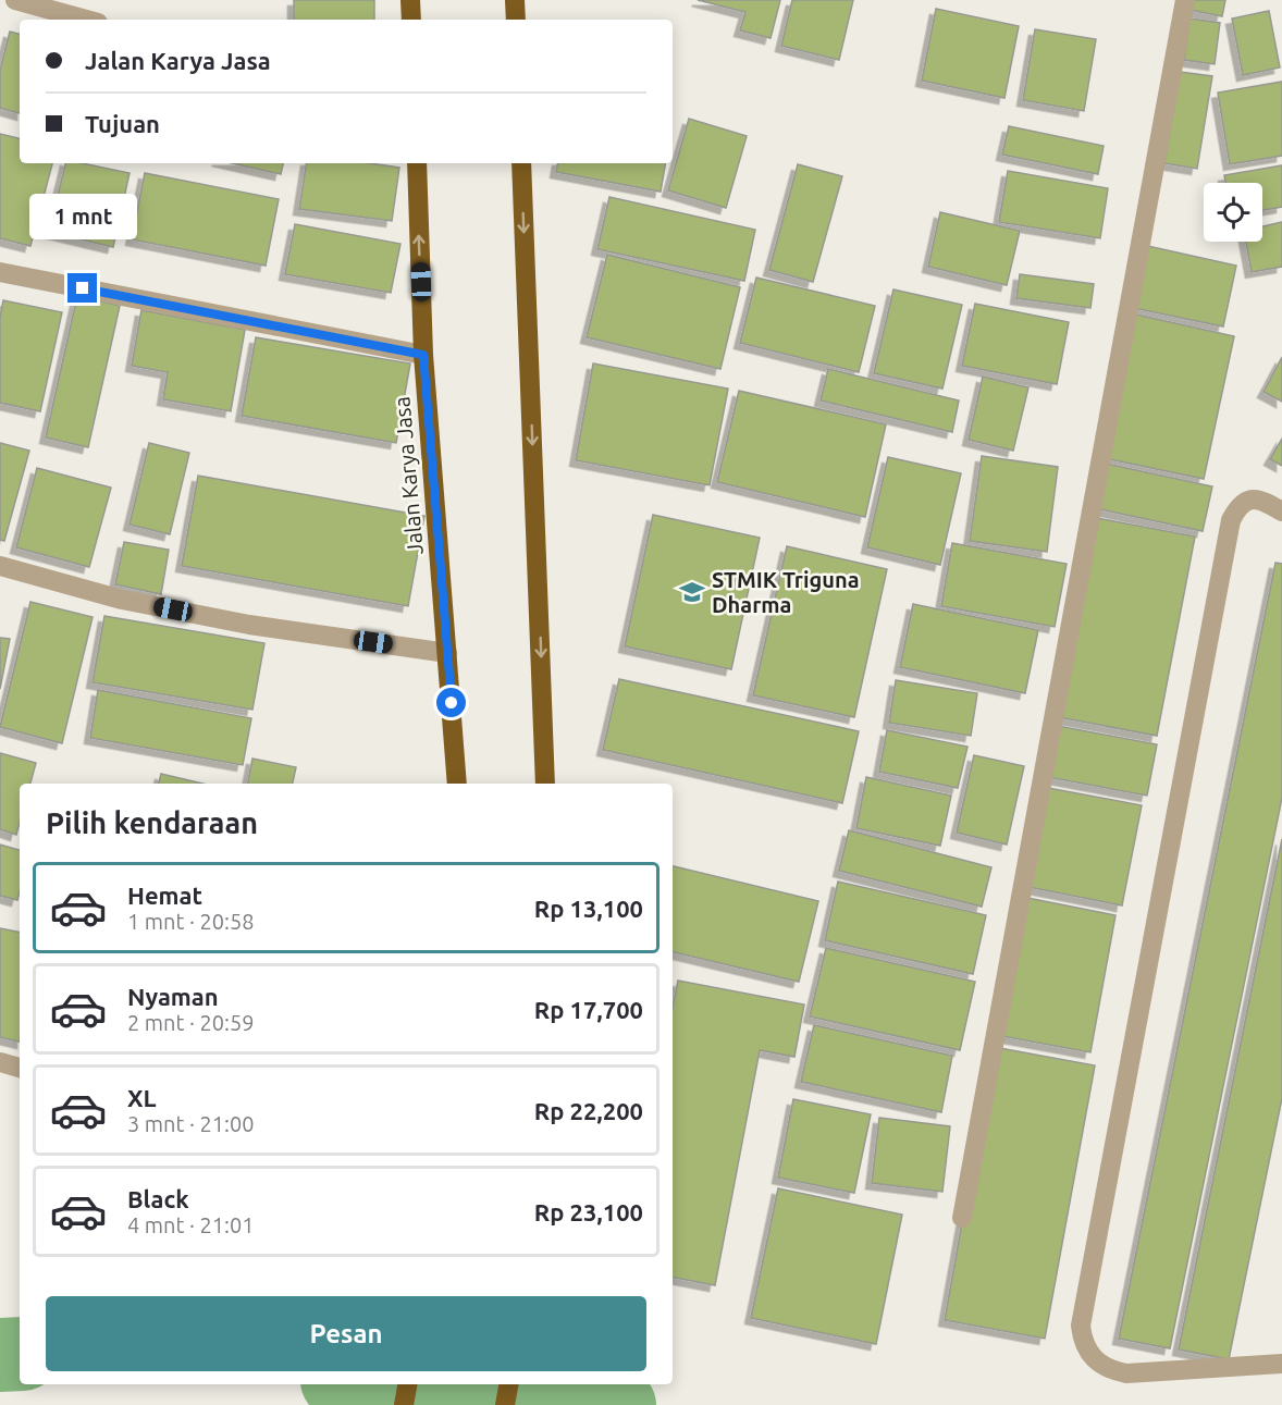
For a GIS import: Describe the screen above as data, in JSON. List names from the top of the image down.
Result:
{
  "streets": {
    "highway": ["Jalan Karya Jasa"]
  },
  "places": {
    "school or university": ["STMIK Triguna Dharma"]
  },
  "page": {
    "banner": ["Jalan Karya Jasa", "Tujuan"],
    "bubble": "1 mnt",
    "heading": "Pilih kendaraan",
    "list": [
      {
        "name": "Hemat",
        "note": "1 mnt · 20:58",
        "value": "Rp 13,100"
      },
      {
        "name": "Nyaman",
        "note": "2 mnt · 20:59",
        "value": "Rp 17,700"
      },
      {
        "name": "XL",
        "note": "3 mnt · 21:00",
        "value": "Rp 22,200"
      },
      {
        "name": "Black",
        "note": "4 mnt · 21:01",
        "value": "Rp 23,100"
      }
    ],
    "buttons": "Pesan"
  }
}
